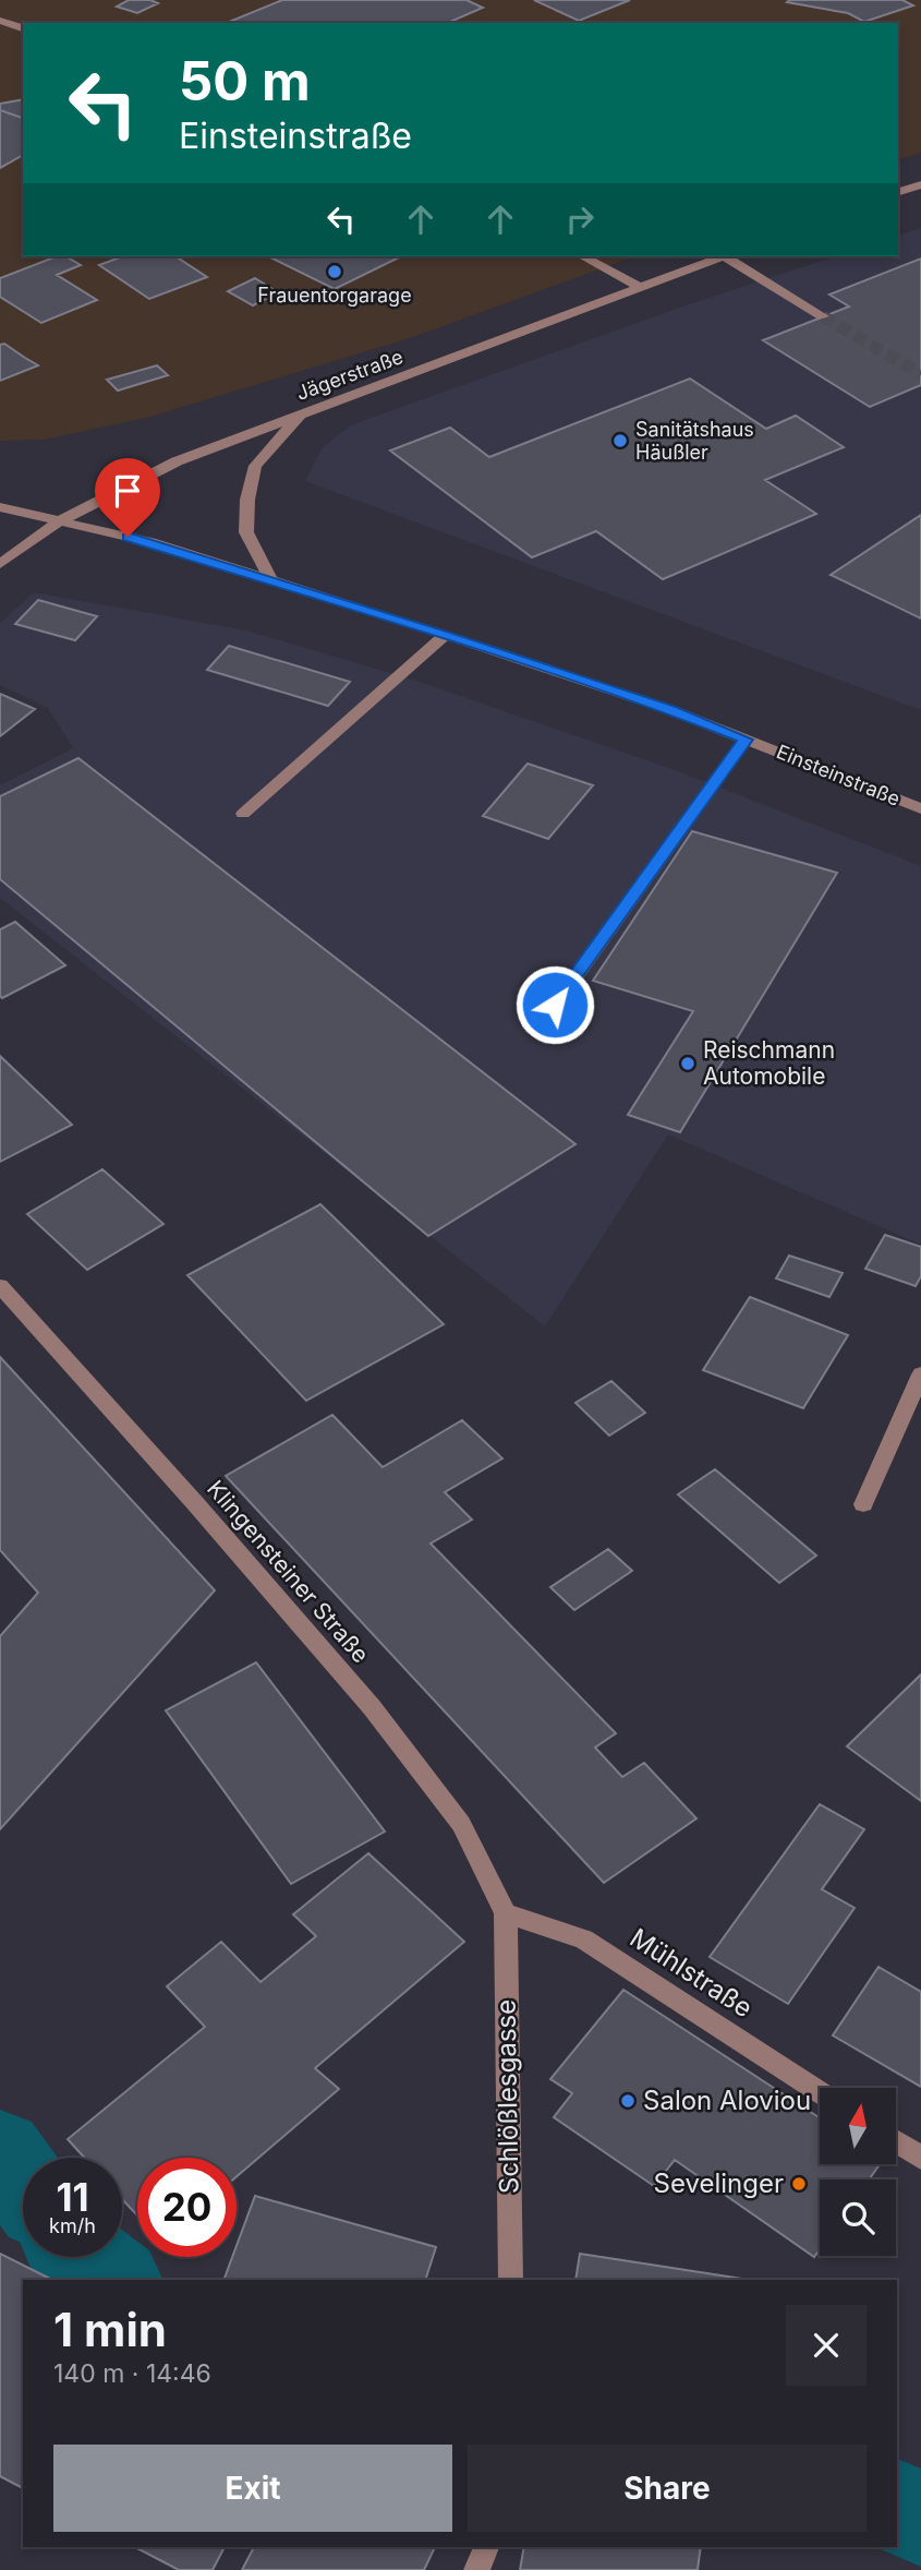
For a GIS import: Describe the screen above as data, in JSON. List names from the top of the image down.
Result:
{
  "streets": {
    "street": [
      "Jägerstraße",
      "Einsteinstraße",
      "Klingensteiner Straße",
      "Mühlstraße",
      "Schlößlesgasse"
    ]
  },
  "crossings": [
    ["Jägerstraße", "Einsteinstraße"],
    ["Klingensteiner Straße", "Mühlstraße"],
    ["Klingensteiner Straße", "Schlößlesgasse"],
    ["Mühlstraße", "Schlößlesgasse"]
  ],
  "places": [
    "Frauentorgarage",
    "Sanitätshaus Häußler",
    "Reischmann Automobile",
    "Salon Aloviou",
    "Sevelinger"
  ],
  "north": "top",
  "page": {
    "turn": ["50 m", "Einsteinstraße"],
    "speed": "11 km/h",
    "limit": "20",
    "heading": ["1 min", "140 m · 14:46"],
    "buttons": ["Exit", "Share"]
  }
}
